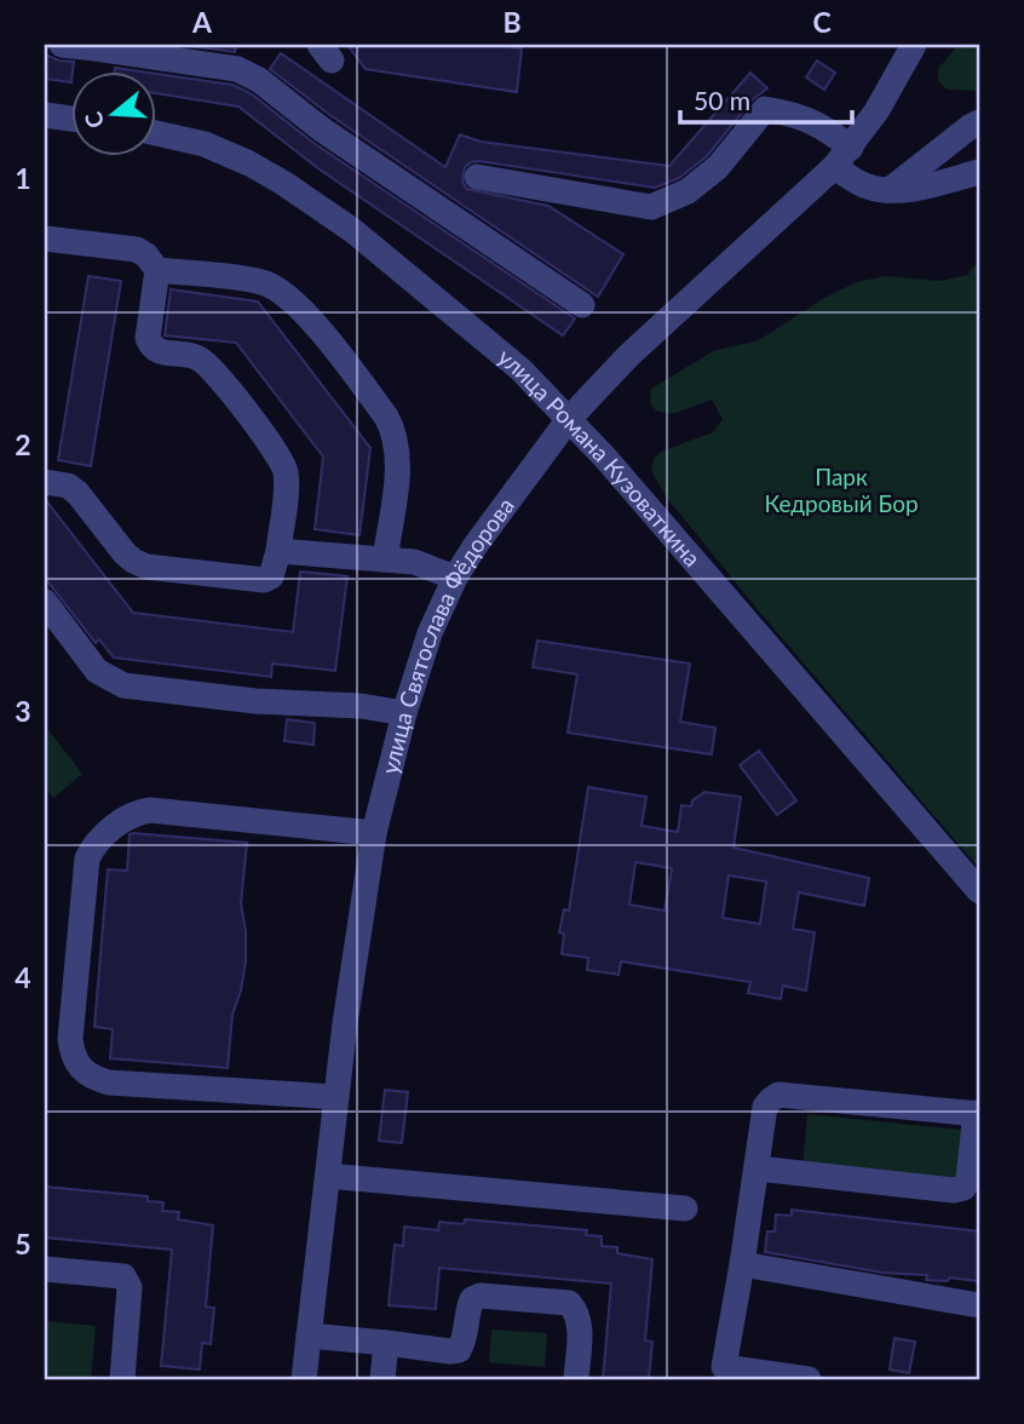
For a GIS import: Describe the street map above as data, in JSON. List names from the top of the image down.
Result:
{
  "streets": {
    "street": ["улица Романа Кузоваткина", "улица Святослава Фёдорова"]
  },
  "crossings": [
    ["улица Романа Кузоваткина", "улица Святослава Фёдорова"]
  ],
  "parks": ["Парк Кедровый Бор"],
  "scale_bar": "50 m",
  "north": "left",
  "grid": {
    "columns": ["A", "B", "C"],
    "rows": [
      "1",
      "2",
      "3",
      "4",
      "5"
    ]
  }
}
